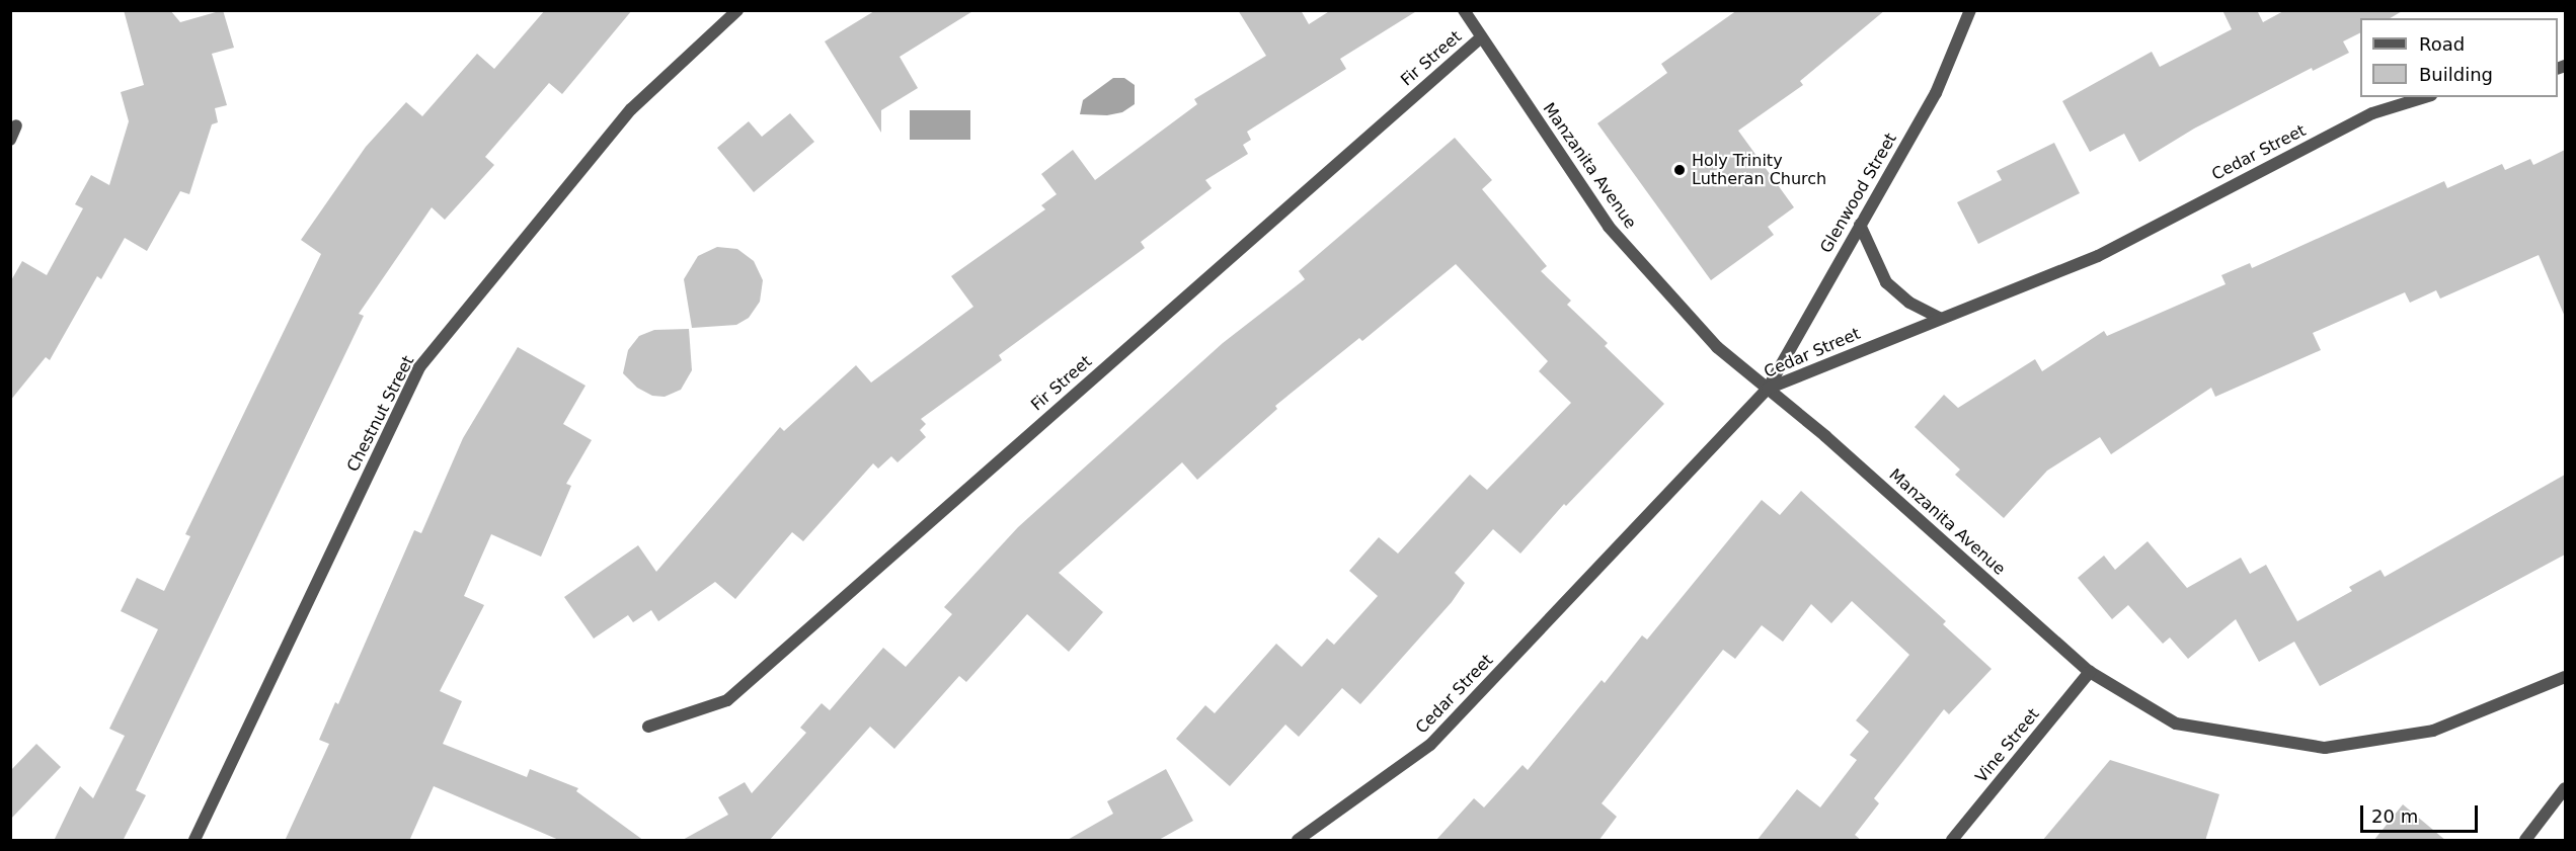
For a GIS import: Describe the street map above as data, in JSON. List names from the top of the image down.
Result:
{
  "streets": {
    "street": [
      "Fir Street",
      "Cedar Street",
      "Manzanita Avenue",
      "Glenwood Street",
      "Chestnut Street",
      "Vine Street"
    ]
  },
  "crossings": [
    ["Fir Street", "Manzanita Avenue"],
    ["Cedar Street", "Manzanita Avenue"],
    ["Cedar Street", "Glenwood Street"],
    ["Manzanita Avenue", "Glenwood Street"],
    ["Manzanita Avenue", "Vine Street"]
  ],
  "places": ["Holy Trinity Lutheran Church"],
  "legend": ["Road", "Building"],
  "scale_bar": "20 m"
}
